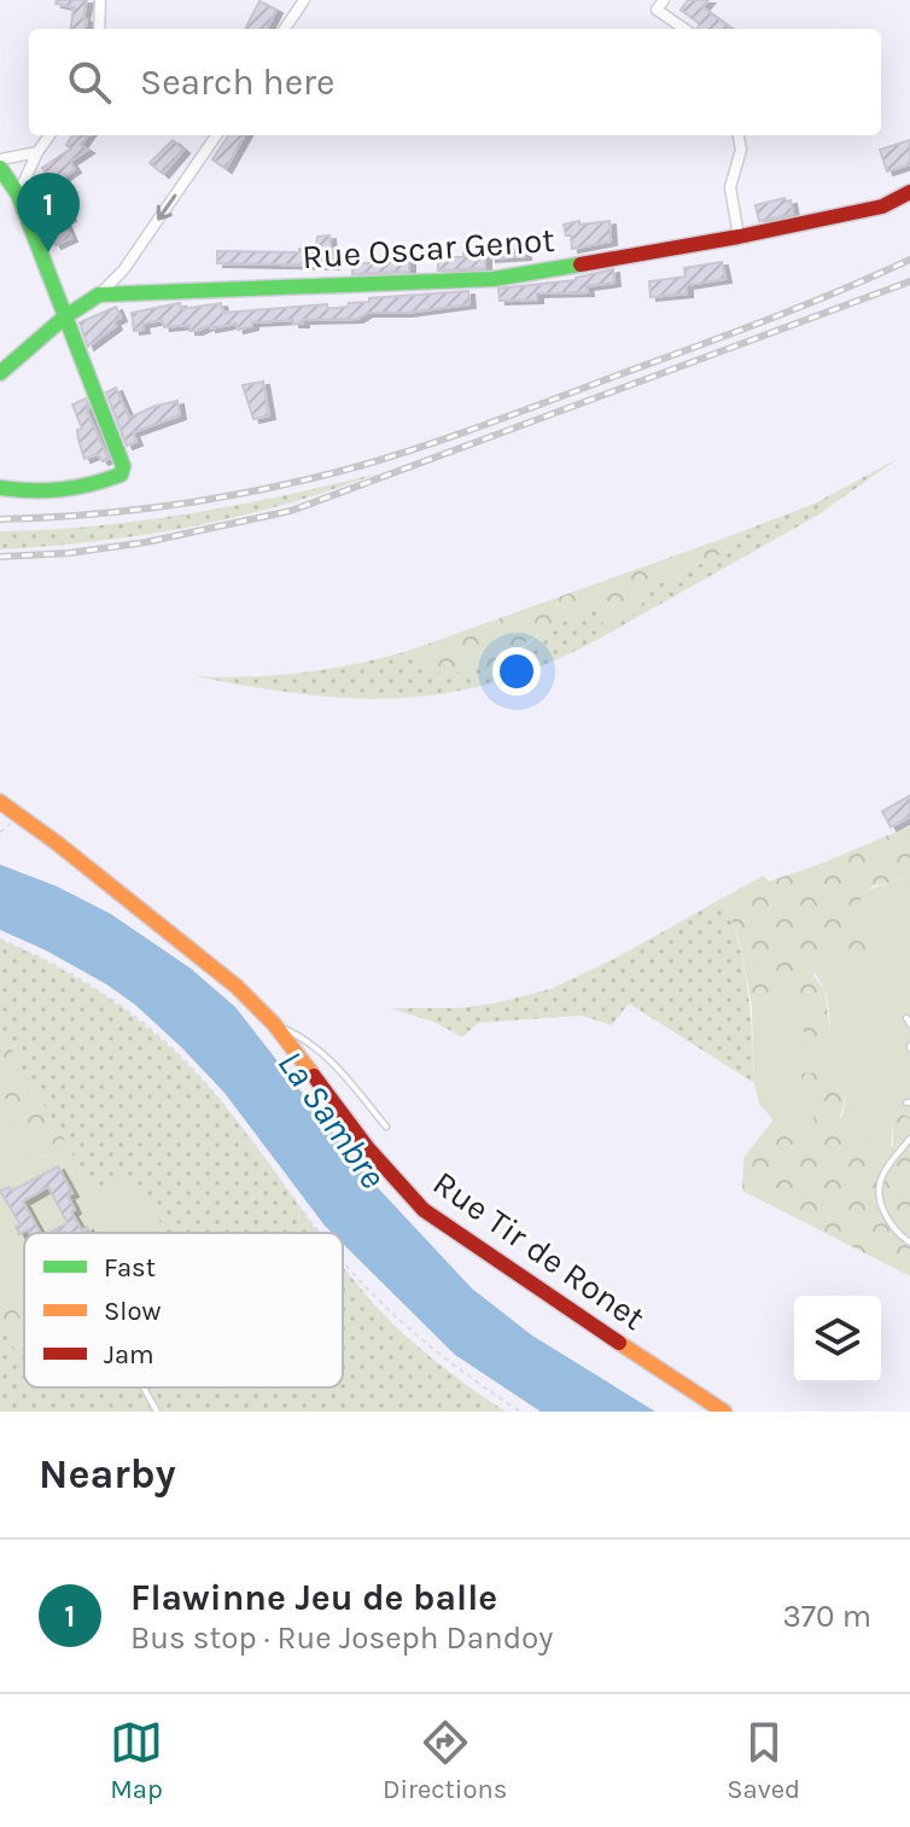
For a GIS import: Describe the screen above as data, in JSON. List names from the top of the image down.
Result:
{
  "streets": {
    "street": ["Rue Oscar Genot", "Rue Tir de Ronet"]
  },
  "water": ["La Sambre"],
  "legend": ["Fast", "Slow", "Jam"],
  "page": {
    "search": "Search here",
    "pins": "1",
    "heading": "Nearby",
    "list": [
      {
        "mark": "1",
        "name": "Flawinne Jeu de balle",
        "note": "Bus stop · Rue Joseph Dandoy",
        "value": "370 m"
      }
    ],
    "nav": ["Map", "Directions", "Saved"]
  }
}
